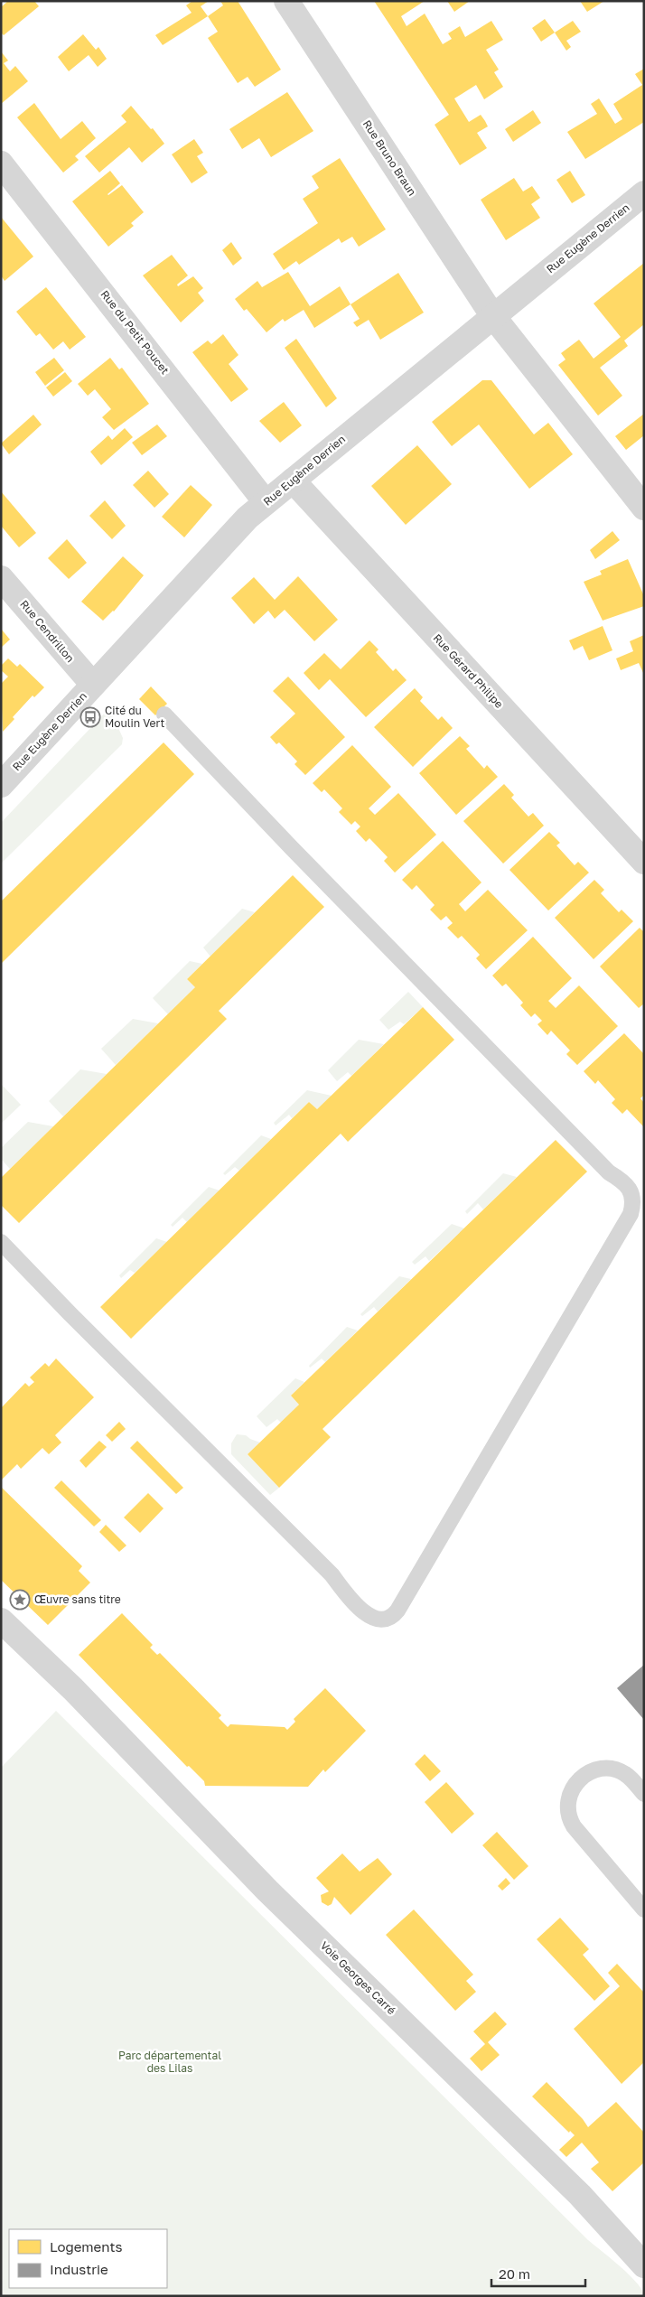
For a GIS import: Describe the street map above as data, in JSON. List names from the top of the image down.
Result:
{
  "streets": {
    "street": [
      "Rue Bruno Braun",
      "Rue Eugène Derrien",
      "Rue du Petit Poucet",
      "Rue Cendrillon",
      "Rue Gérard Philipe",
      "Voie Georges Carré"
    ]
  },
  "crossings": [
    ["Rue Bruno Braun", "Rue Eugène Derrien"],
    ["Rue Eugène Derrien", "Rue du Petit Poucet"],
    ["Rue Eugène Derrien", "Rue Cendrillon"],
    ["Rue Eugène Derrien", "Rue Gérard Philipe"]
  ],
  "parks": ["Parc départemental des Lilas"],
  "places": {
    "bus stop": ["Cité du Moulin Vert"],
    "place": ["Œuvre sans titre"]
  },
  "legend": ["Logements", "Industrie"],
  "scale_bar": "20 m"
}
